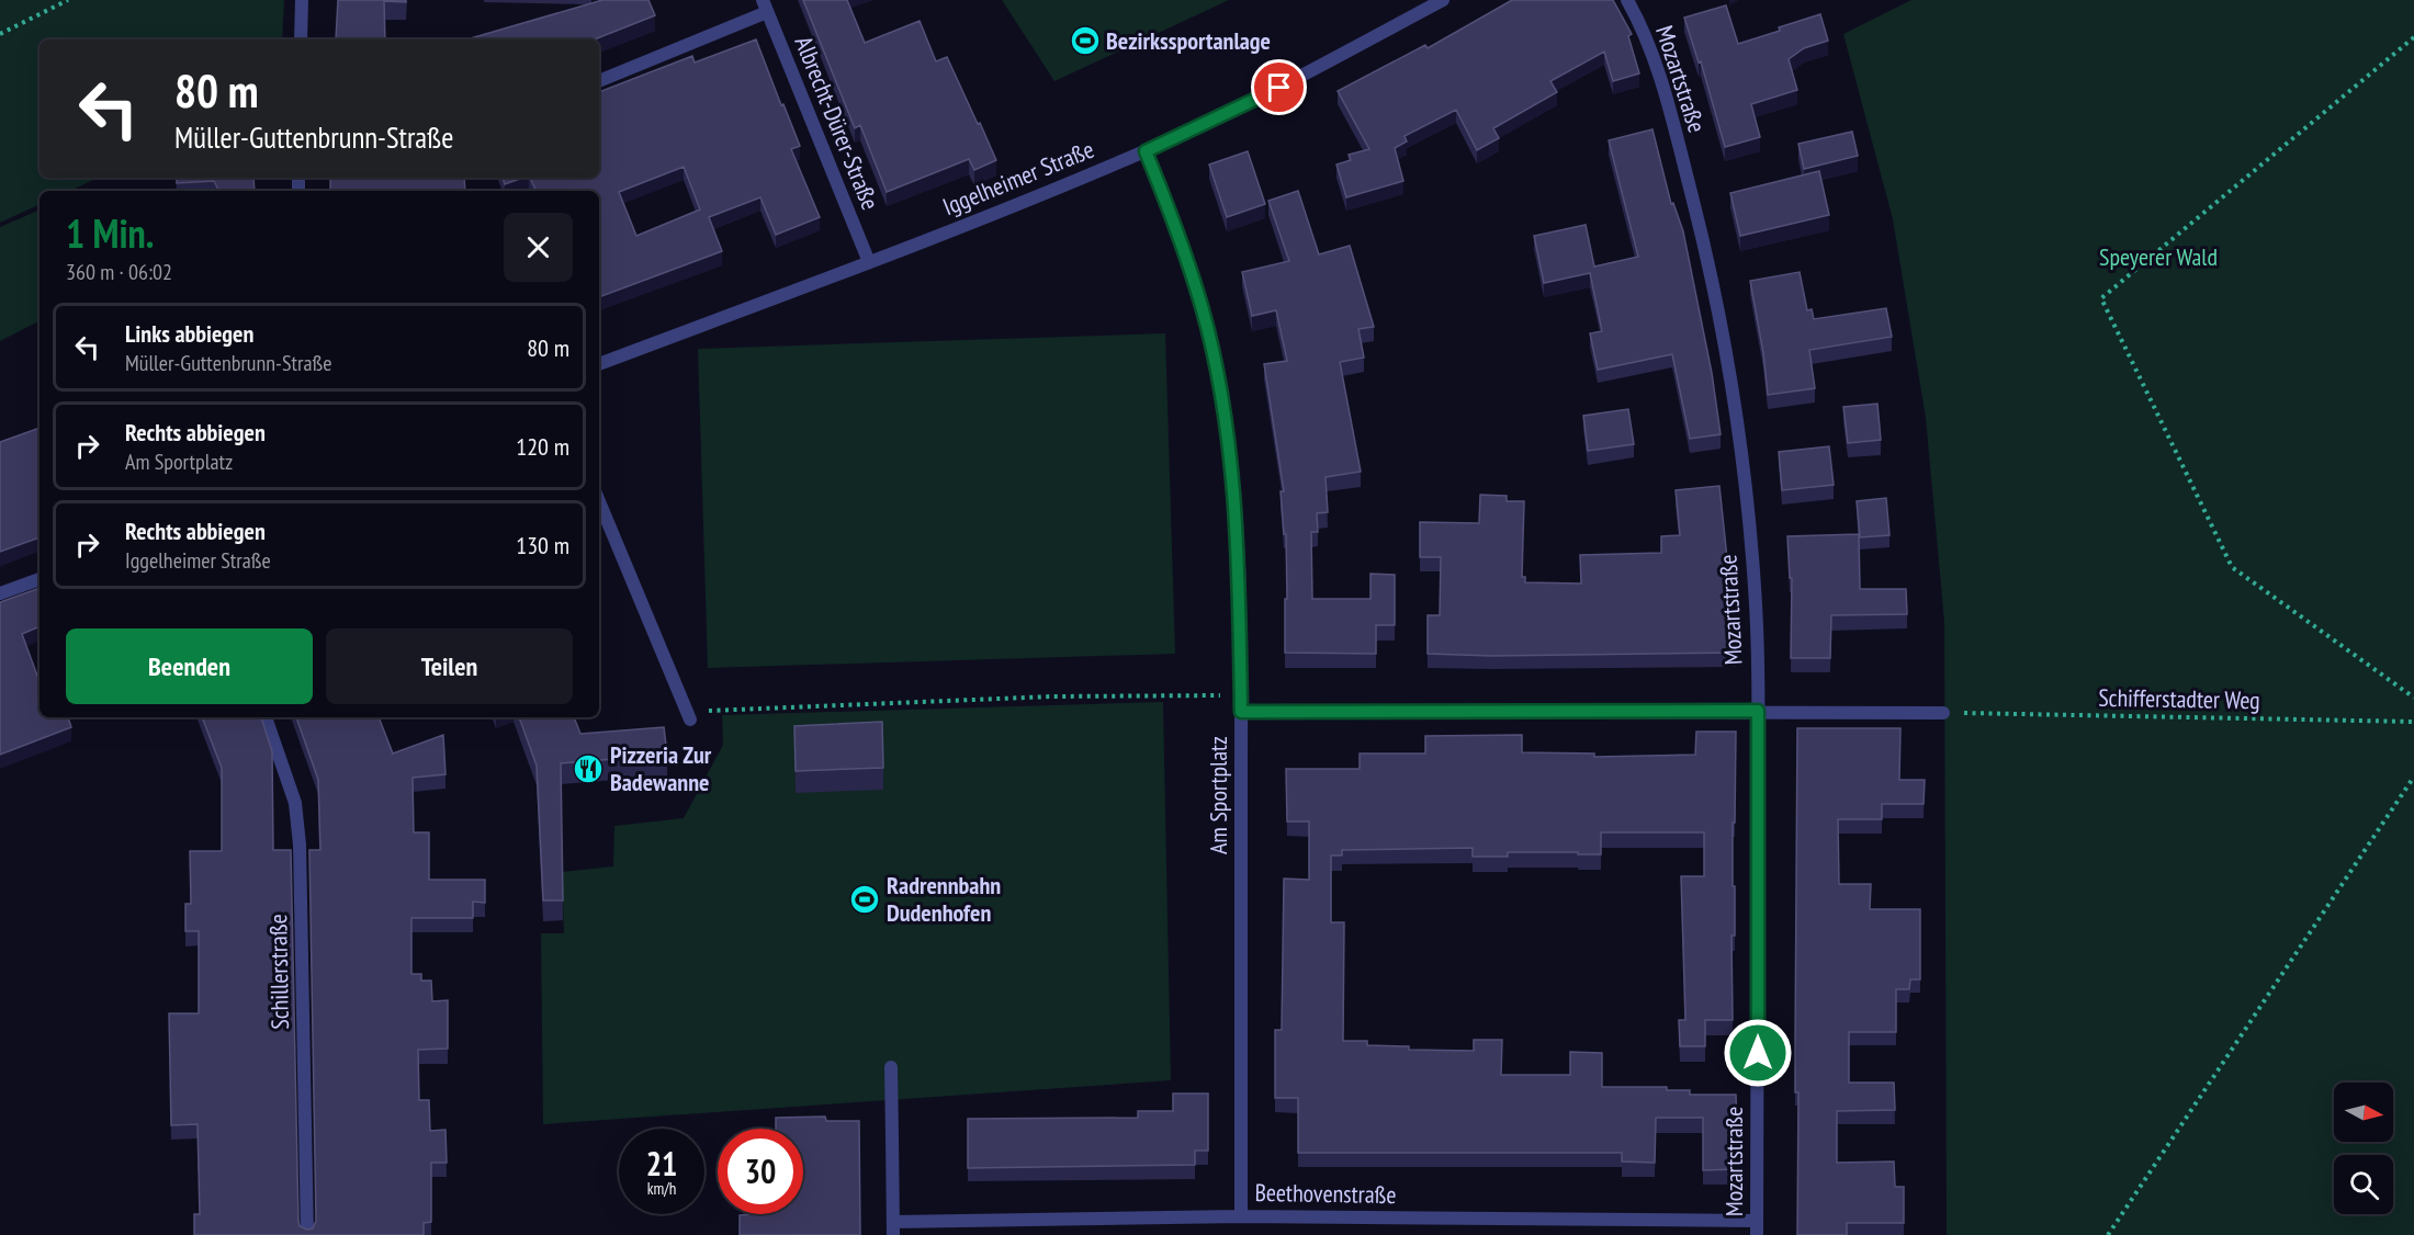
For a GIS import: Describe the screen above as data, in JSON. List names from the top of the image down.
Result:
{
  "streets": {
    "street": [
      "Mozartstraße",
      "Albrecht-Dürer-Straße",
      "Iggelheimer Straße",
      "Am Sportplatz",
      "Schillerstraße",
      "Beethovenstraße"
    ],
    "path": ["Schifferstadter Weg"]
  },
  "crossings": [
    ["Mozartstraße", "Beethovenstraße"],
    ["Albrecht-Dürer-Straße", "Iggelheimer Straße"],
    ["Iggelheimer Straße", "Am Sportplatz"],
    ["Am Sportplatz", "Beethovenstraße"]
  ],
  "parks": ["Speyerer Wald"],
  "places": {
    "sports": ["Bezirkssportanlage", "Radrennbahn Dudenhofen"],
    "restaurant": ["Pizzeria Zur Badewanne"]
  },
  "north": "right",
  "page": {
    "turn": ["80 m", "Müller-Guttenbrunn-Straße"],
    "heading": ["1 Min.", "360 m · 06:02"],
    "list": [
      {
        "name": "Links abbiegen",
        "note": "Müller-Guttenbrunn-Straße",
        "value": "80 m"
      },
      {
        "name": "Rechts abbiegen",
        "note": "Am Sportplatz",
        "value": "120 m"
      },
      {
        "name": "Rechts abbiegen",
        "note": "Iggelheimer Straße",
        "value": "130 m"
      }
    ],
    "buttons": ["Beenden", "Teilen"],
    "speed": "21 km/h",
    "limit": "30"
  }
}
